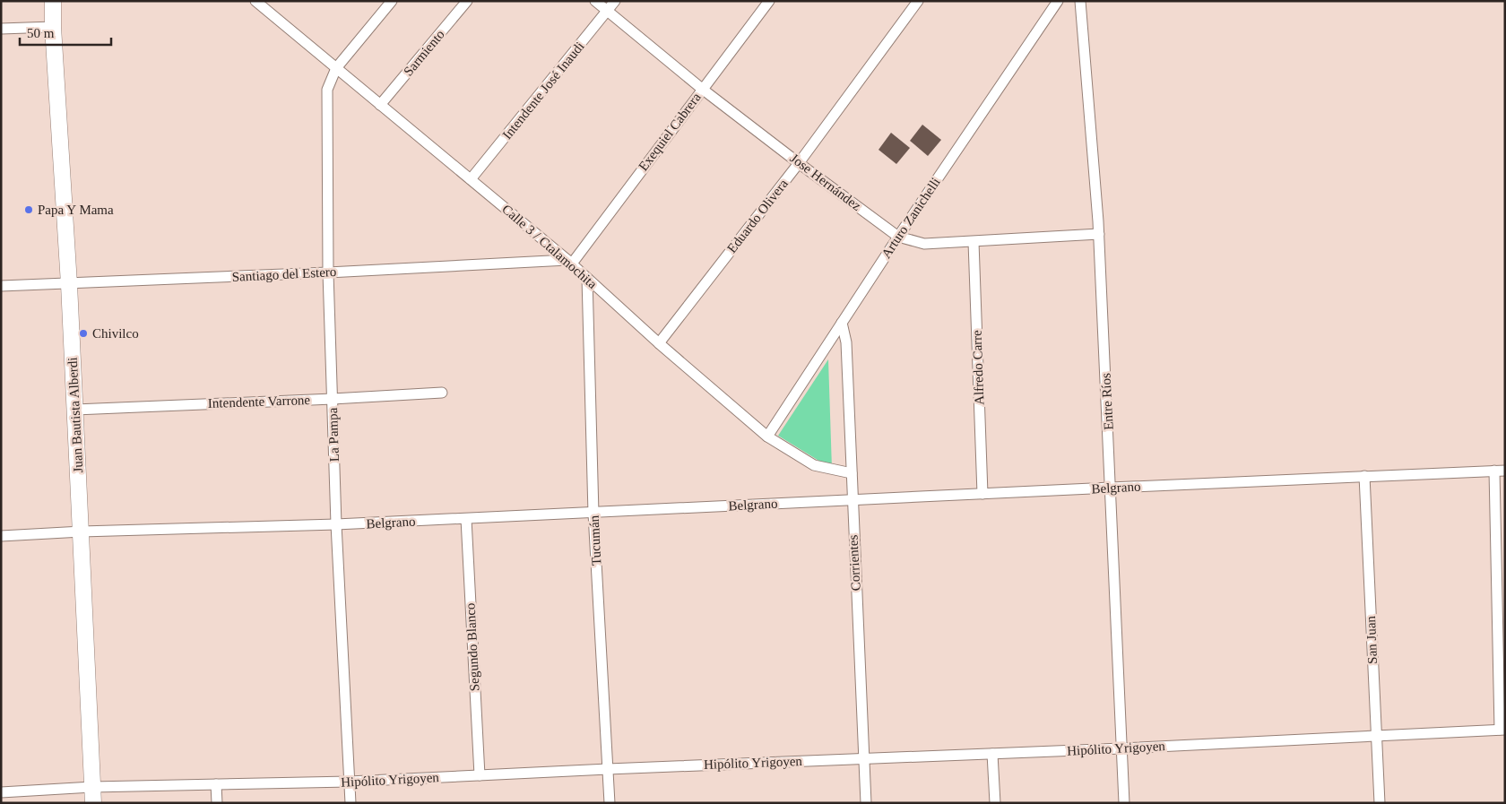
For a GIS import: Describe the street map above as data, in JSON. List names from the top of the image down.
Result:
{
  "streets": {
    "main road": ["Juan Bautista Alberdi"],
    "street": [
      "Sarmiento",
      "Intendente José Inaudi",
      "Exequiel Cabrera",
      "Jose Hernández",
      "Eduardo Olivera",
      "Arturo Zanichelli",
      "Calle 3 / Ctalamochita",
      "Santiago del Estero",
      "Alfredo Carre",
      "Intendente Varrone",
      "Entre Ríos",
      "La Pampa",
      "Belgrano",
      "Tucumán",
      "Corrientes",
      "San Juan",
      "Segundo Blanco",
      "Hipólito Yrigoyen"
    ]
  },
  "crossings": [
    ["Sarmiento", "Calle 3 / Ctalamochita"],
    ["Intendente José Inaudi", "Jose Hernández"],
    ["Intendente José Inaudi", "Calle 3 / Ctalamochita"],
    ["Exequiel Cabrera", "Jose Hernández"],
    ["Exequiel Cabrera", "Calle 3 / Ctalamochita"],
    ["Exequiel Cabrera", "Santiago del Estero"],
    ["Jose Hernández", "Eduardo Olivera"],
    ["Jose Hernández", "Arturo Zanichelli"],
    ["Jose Hernández", "Alfredo Carre"],
    ["Jose Hernández", "Entre Ríos"],
    ["Eduardo Olivera", "Calle 3 / Ctalamochita"],
    ["Arturo Zanichelli", "Calle 3 / Ctalamochita"],
    ["Arturo Zanichelli", "Corrientes"],
    ["Calle 3 / Ctalamochita", "Santiago del Estero"],
    ["Calle 3 / Ctalamochita", "La Pampa"],
    ["Calle 3 / Ctalamochita", "Tucumán"],
    ["Calle 3 / Ctalamochita", "Corrientes"],
    ["Santiago del Estero", "Juan Bautista Alberdi"],
    ["Santiago del Estero", "La Pampa"],
    ["Alfredo Carre", "Belgrano"],
    ["Intendente Varrone", "Juan Bautista Alberdi"],
    ["Intendente Varrone", "La Pampa"],
    ["Entre Ríos", "Belgrano"],
    ["Entre Ríos", "Hipólito Yrigoyen"],
    ["Juan Bautista Alberdi", "Belgrano"],
    ["Juan Bautista Alberdi", "Hipólito Yrigoyen"],
    ["La Pampa", "Belgrano"],
    ["La Pampa", "Hipólito Yrigoyen"],
    ["Belgrano", "Tucumán"],
    ["Belgrano", "Corrientes"],
    ["Belgrano", "San Juan"],
    ["Belgrano", "Segundo Blanco"],
    ["Tucumán", "Hipólito Yrigoyen"],
    ["Corrientes", "Hipólito Yrigoyen"],
    ["San Juan", "Hipólito Yrigoyen"],
    ["Segundo Blanco", "Hipólito Yrigoyen"]
  ],
  "places": ["Papa Y Mama", "Chivilco"],
  "scale_bar": "50 m"
}
